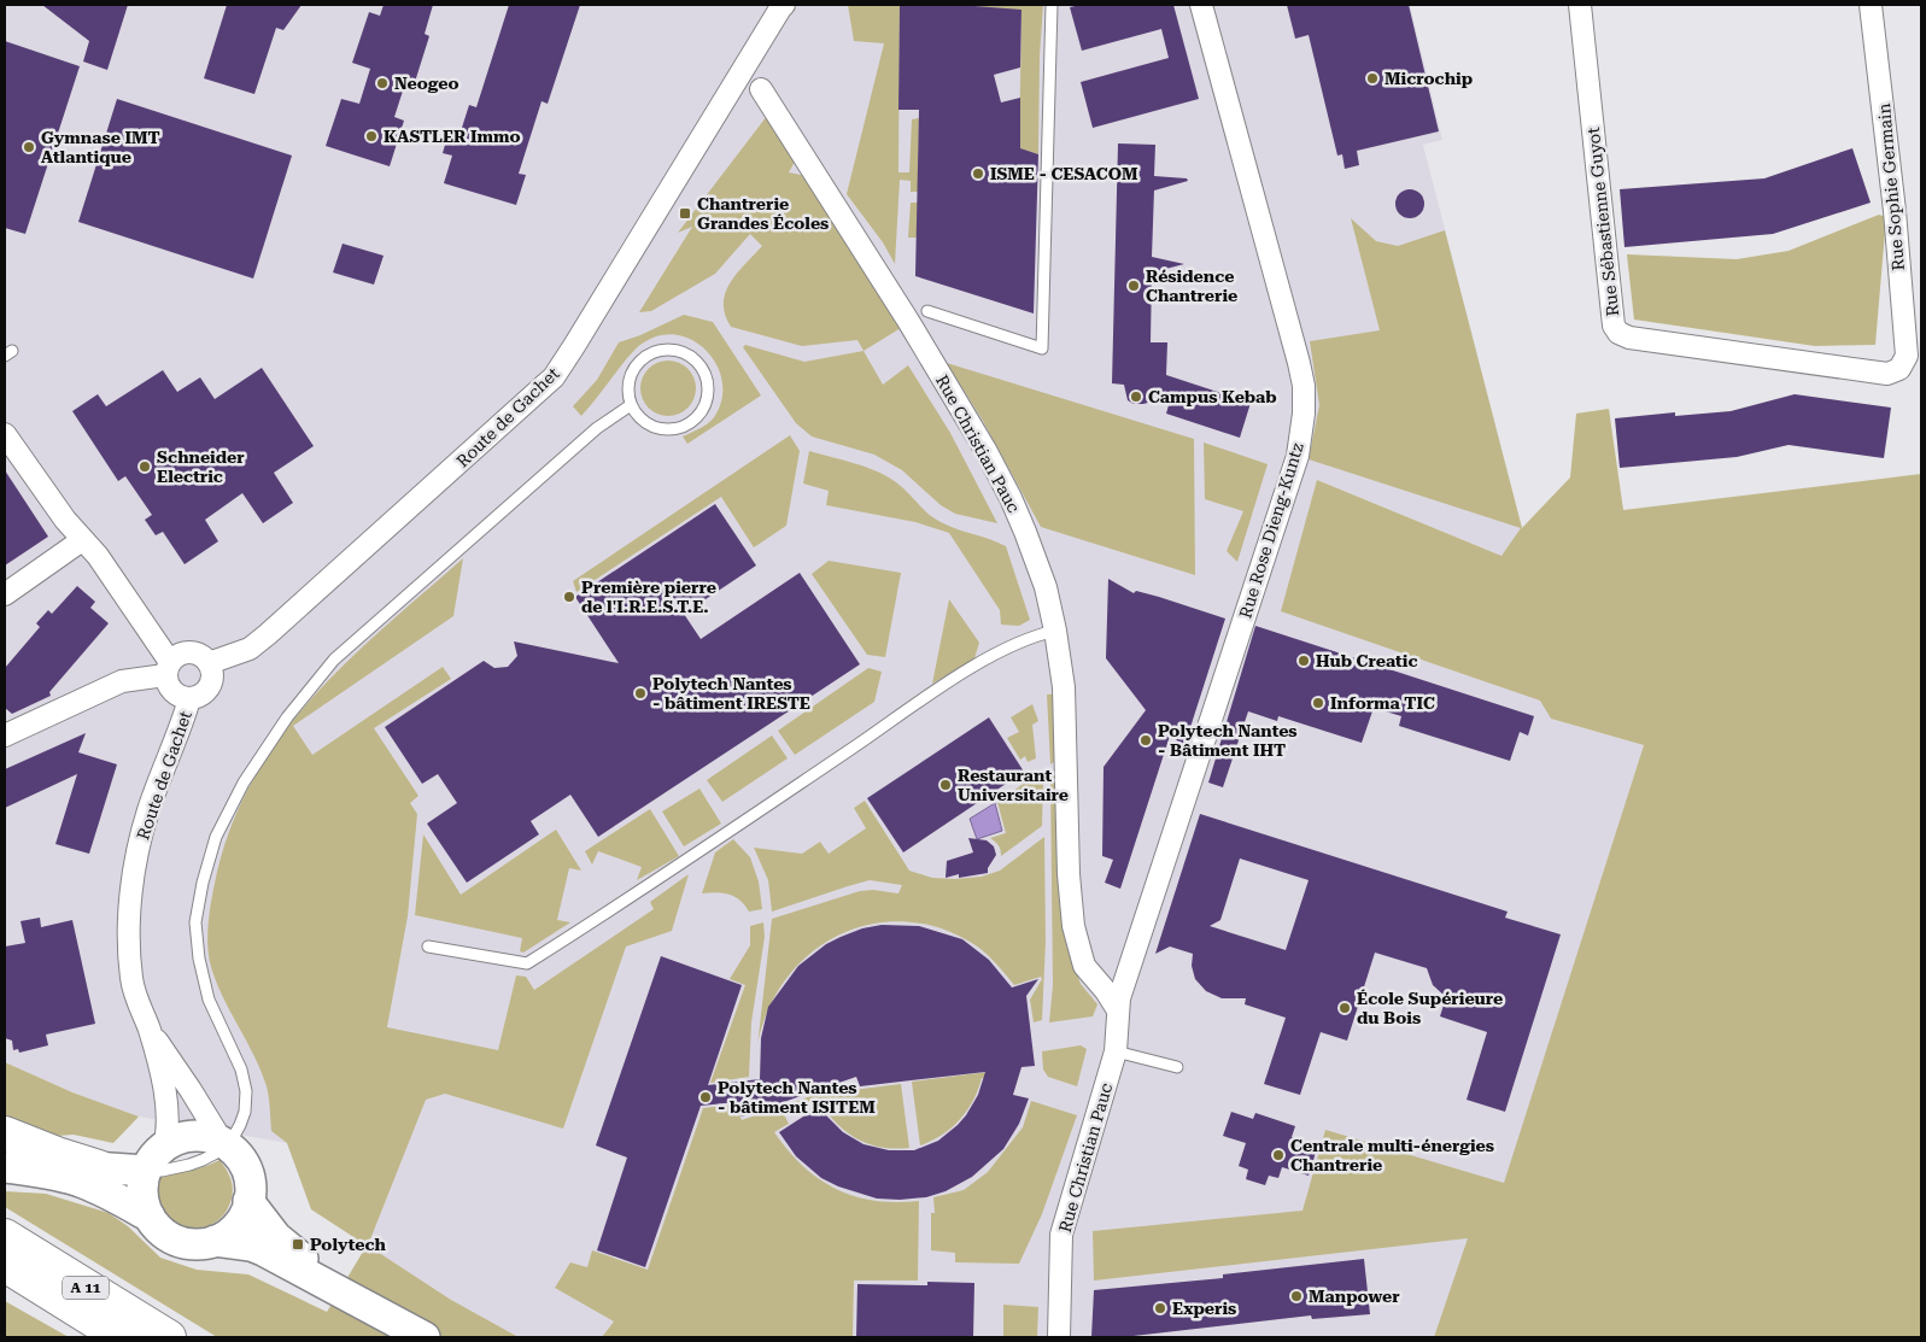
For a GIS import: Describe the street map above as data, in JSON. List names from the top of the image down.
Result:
{
  "streets": {
    "highway": ["A 11"],
    "street": [
      "Rue Sophie Germain",
      "Rue Sébastienne Guyot",
      "Route de Gachet",
      "Rue Christian Pauc",
      "Rue Rose Dieng-Kuntz"
    ]
  },
  "crossings": [
    ["Rue Sophie Germain", "Rue Sébastienne Guyot"],
    ["Rue Christian Pauc", "Rue Rose Dieng-Kuntz"]
  ],
  "places": {
    "other": [
      "Microchip",
      "Neogeo",
      "KASTLER Immo",
      "Gymnase IMT Atlantique",
      "ISME - CESACOM",
      "Résidence Chantrerie",
      "Campus Kebab",
      "Schneider Electric",
      "Première pierre de l'I.R.E.S.T.E.",
      "Hub Creatic",
      "Polytech Nantes - bâtiment IRESTE",
      "Informa TIC",
      "Polytech Nantes - Bâtiment IHT",
      "Restaurant Universitaire",
      "École Supérieure du Bois",
      "Polytech Nantes - bâtiment ISITEM",
      "Centrale multi-énergies Chantrerie",
      "Manpower",
      "Experis"
    ],
    "transit": ["Chantrerie Grandes Écoles", "Polytech"]
  }
}
